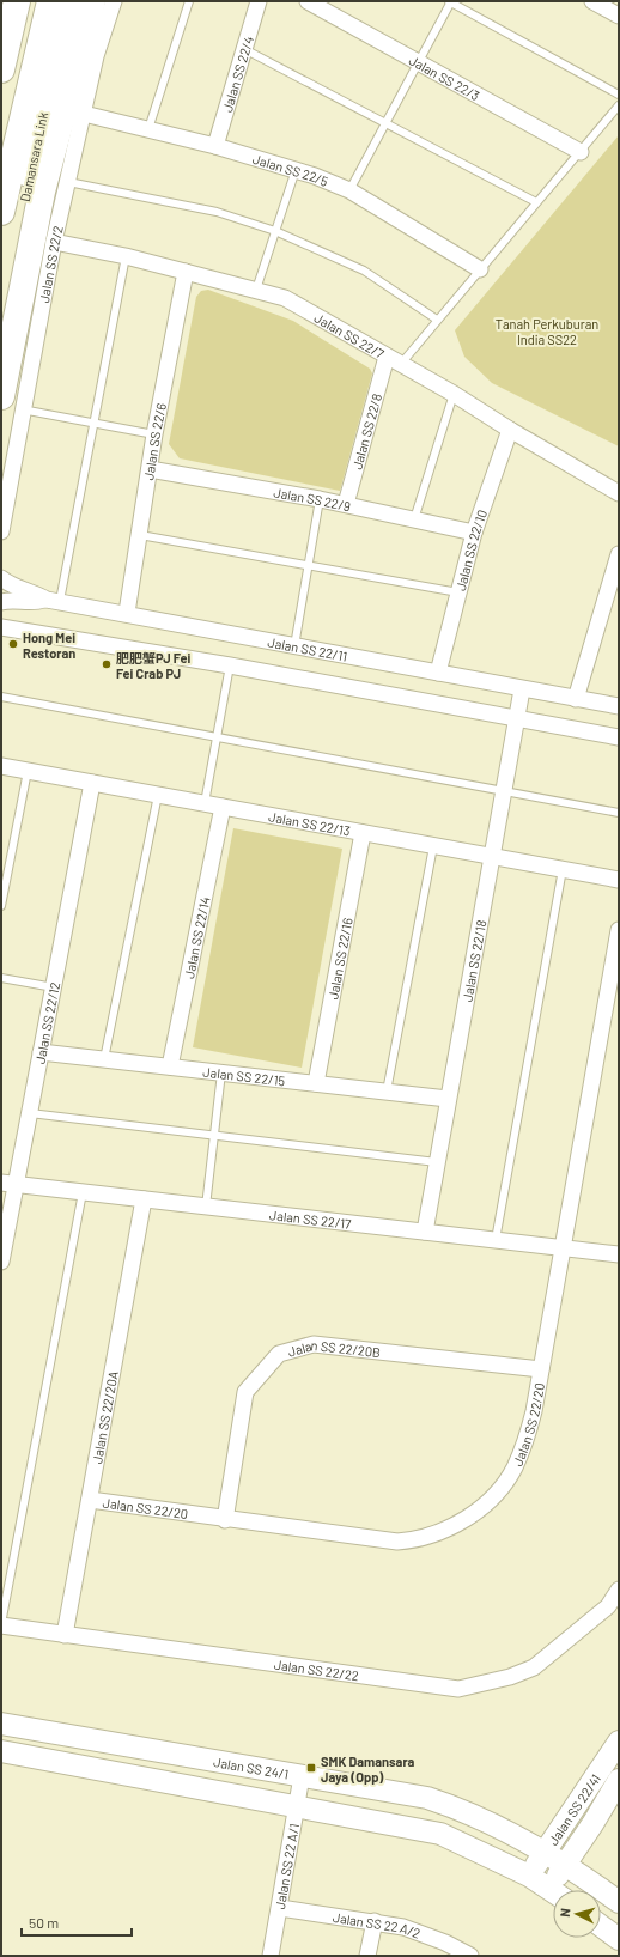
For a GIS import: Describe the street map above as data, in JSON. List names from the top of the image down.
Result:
{
  "streets": {
    "highway": ["Damansara Link"],
    "main road": ["Jalan SS 24/1", "Jalan SS 22/41"],
    "street": [
      "Jalan SS 22/4",
      "Jalan SS 22/3",
      "Jalan SS 22/5",
      "Jalan SS 22/2",
      "Jalan SS 22/7",
      "Jalan SS 22/8",
      "Jalan SS 22/6",
      "Jalan SS 22/9",
      "Jalan SS 22/10",
      "Jalan SS 22/11",
      "Jalan SS 22/13",
      "Jalan SS 22/14",
      "Jalan SS 22/16",
      "Jalan SS 22/18",
      "Jalan SS 22/12",
      "Jalan SS 22/15",
      "Jalan SS 22/17",
      "Jalan SS 22/20B",
      "Jalan SS 22/20A",
      "Jalan SS 22/20",
      "Jalan SS 22/22",
      "Jalan SS 22 A/1",
      "Jalan SS 22 A/2"
    ]
  },
  "crossings": [
    ["Jalan SS 22/4", "Jalan SS 22/5"],
    ["Jalan SS 22/5", "Jalan SS 22/2"],
    ["Jalan SS 22/2", "Jalan SS 22/7"],
    ["Jalan SS 22/7", "Jalan SS 22/8"],
    ["Jalan SS 22/7", "Jalan SS 22/6"],
    ["Jalan SS 22/7", "Jalan SS 22/10"],
    ["Jalan SS 22/8", "Jalan SS 22/9"],
    ["Jalan SS 22/6", "Jalan SS 22/9"],
    ["Jalan SS 22/6", "Jalan SS 22/11"],
    ["Jalan SS 22/9", "Jalan SS 22/10"],
    ["Jalan SS 22/10", "Jalan SS 22/11"],
    ["Jalan SS 22/11", "Jalan SS 22/18"],
    ["Jalan SS 22/13", "Jalan SS 22/14"],
    ["Jalan SS 22/13", "Jalan SS 22/16"],
    ["Jalan SS 22/13", "Jalan SS 22/18"],
    ["Jalan SS 22/13", "Jalan SS 22/12"],
    ["Jalan SS 22/14", "Jalan SS 22/15"],
    ["Jalan SS 22/16", "Jalan SS 22/15"],
    ["Jalan SS 22/18", "Jalan SS 22/15"],
    ["Jalan SS 22/18", "Jalan SS 22/17"],
    ["Jalan SS 22/12", "Jalan SS 22/15"],
    ["Jalan SS 22/12", "Jalan SS 22/17"],
    ["Jalan SS 22/17", "Jalan SS 22/20A"],
    ["Jalan SS 22/17", "Jalan SS 22/20"],
    ["Jalan SS 22/20B", "Jalan SS 22/20"],
    ["Jalan SS 22/20A", "Jalan SS 22/20"],
    ["Jalan SS 22/20A", "Jalan SS 22/22"],
    ["Jalan SS 24/1", "Jalan SS 22/41"],
    ["Jalan SS 24/1", "Jalan SS 22 A/1"],
    ["Jalan SS 22 A/1", "Jalan SS 22 A/2"]
  ],
  "parks": ["Tanah Perkuburan India SS22"],
  "places": {
    "other": ["Hong Mei Restoran", "肥肥蟹PJ Fei Fei Crab PJ"],
    "transit": ["SMK Damansara Jaya (Opp)"]
  },
  "scale_bar": "50 m",
  "north": "left"
}
